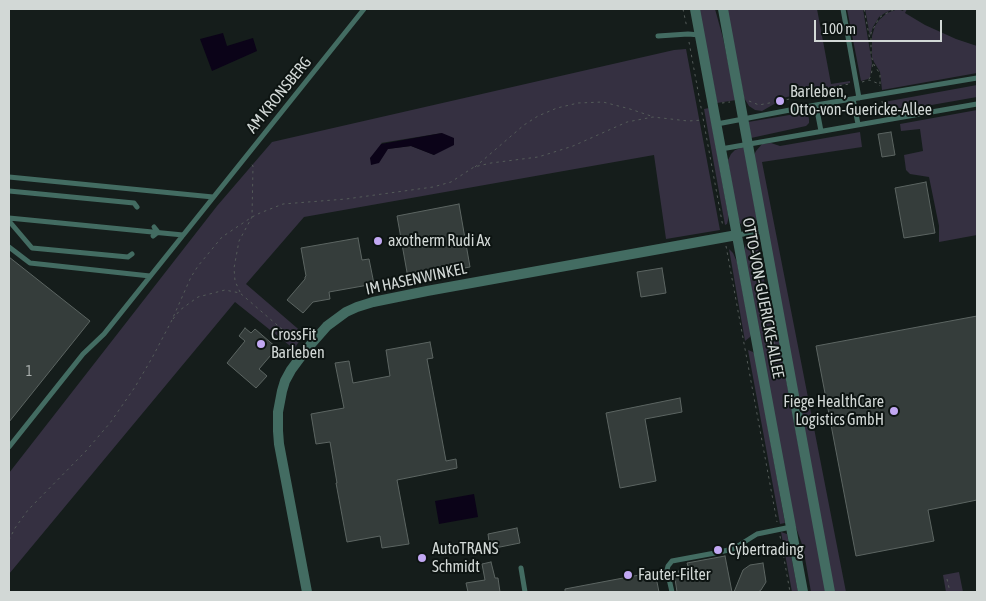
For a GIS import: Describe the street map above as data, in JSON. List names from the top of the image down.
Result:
{
  "streets": {
    "street": ["IM HASENWINKEL", "OTTO-VON-GUERICKE-ALLEE"],
    "lane": ["AM KRONSBERG"]
  },
  "crossings": [
    ["IM HASENWINKEL", "OTTO-VON-GUERICKE-ALLEE"]
  ],
  "places": [
    "Barleben, Otto-von-Guericke-Allee",
    "axotherm Rudi Ax",
    "CrossFit Barleben",
    "Fiege HealthCare Logistics GmbH",
    "Cybertrading",
    "AutoTRANS Schmidt",
    "Fauter-Filter"
  ],
  "house_numbers": ["1"],
  "scale_bar": "100 m"
}
